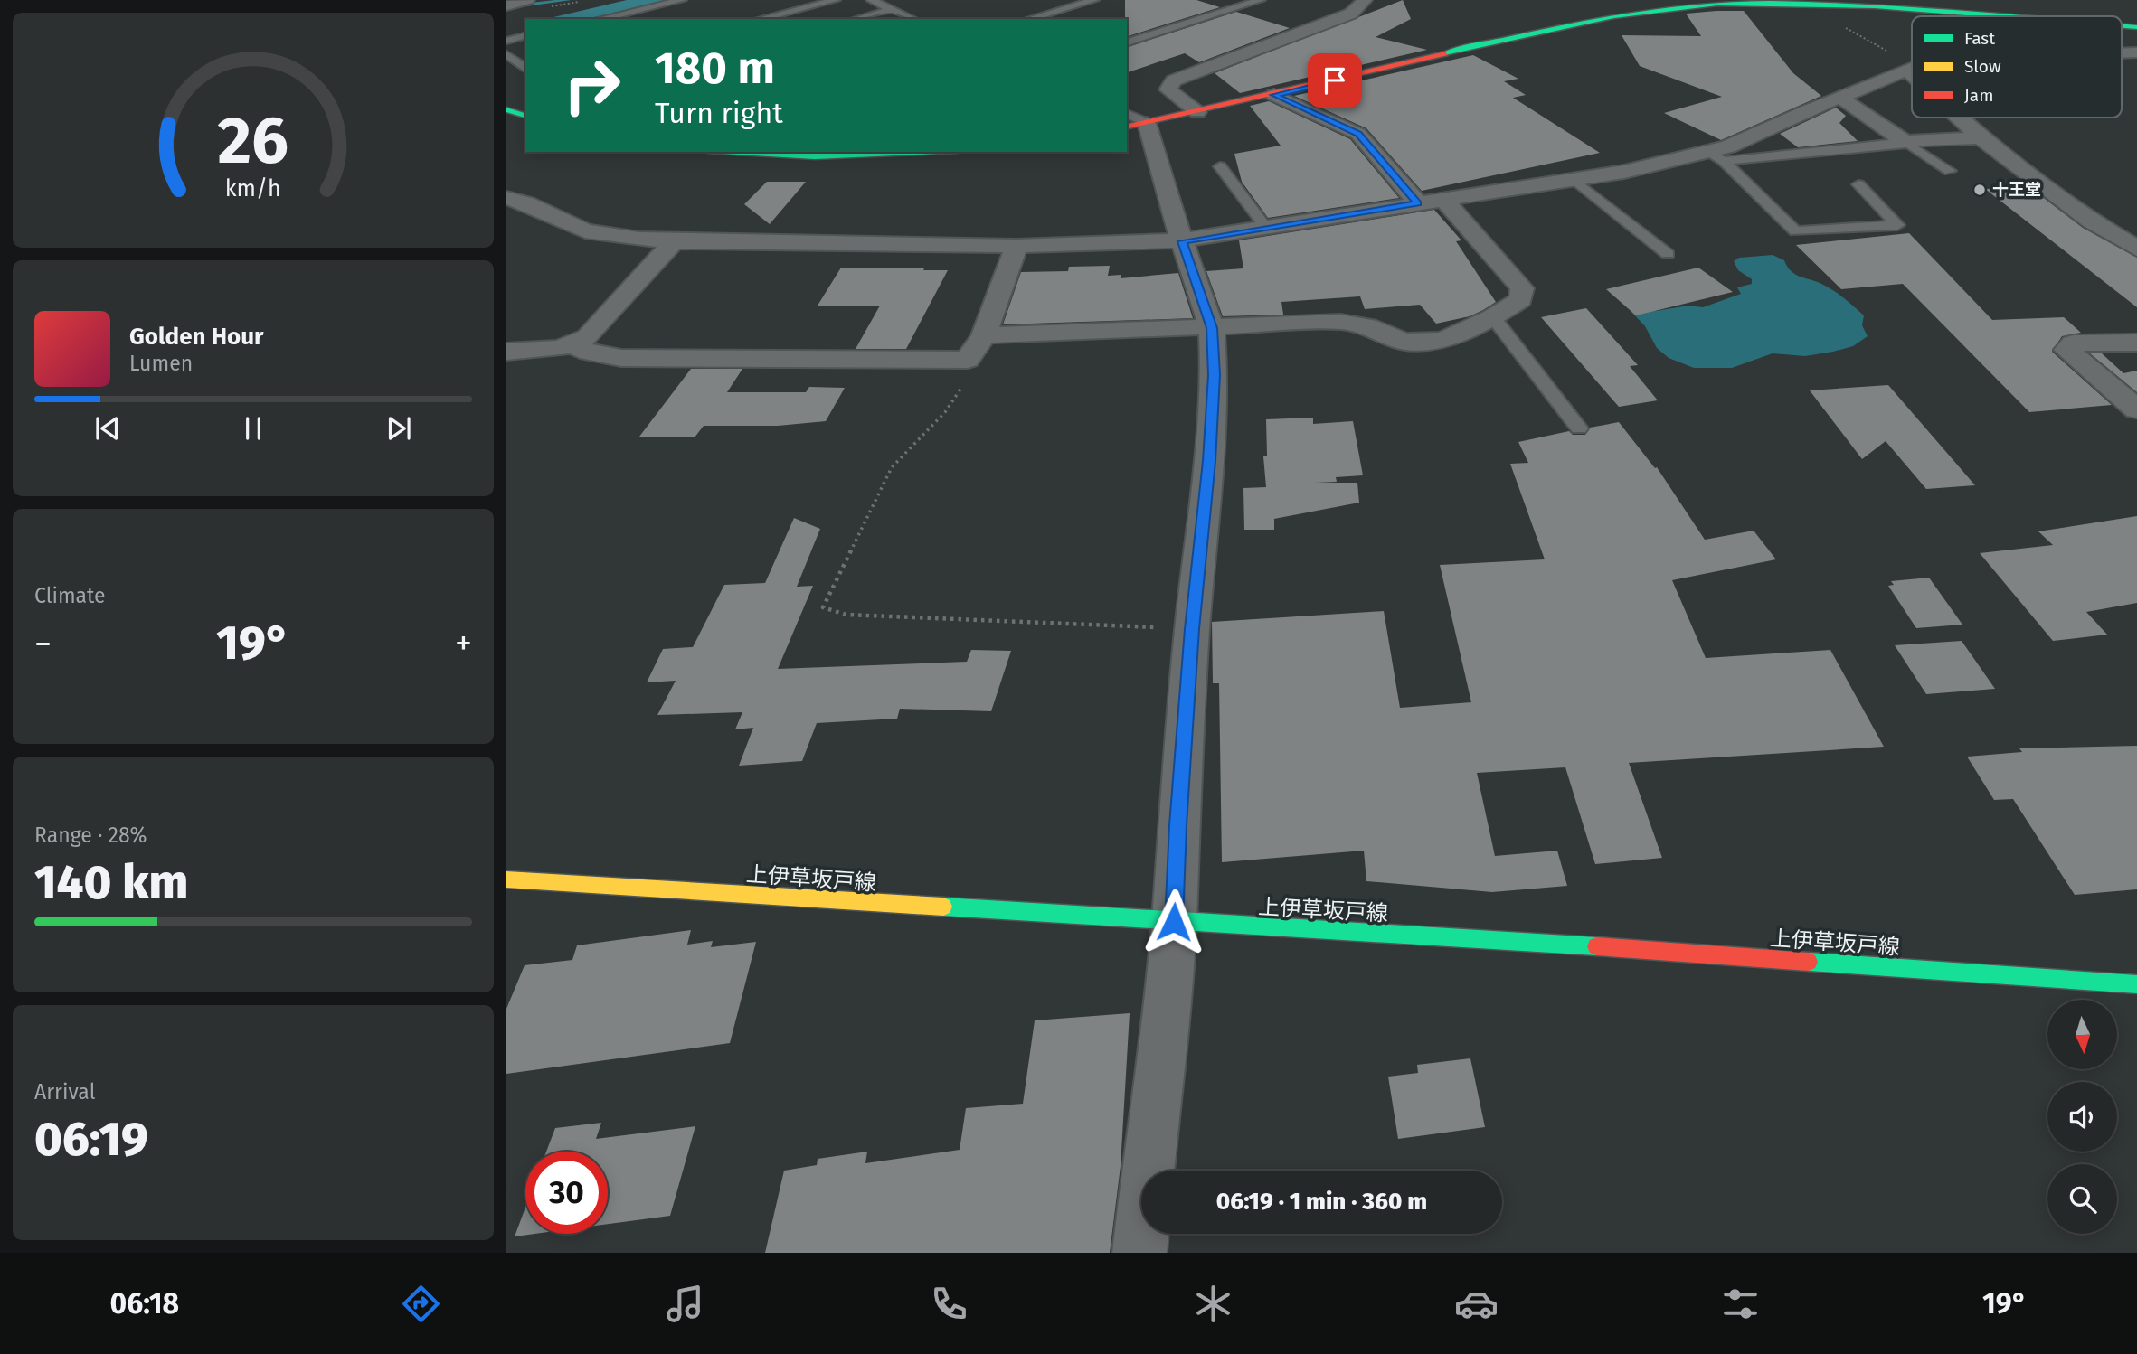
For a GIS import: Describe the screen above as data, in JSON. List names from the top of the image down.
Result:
{
  "streets": {
    "street": ["上伊草坂戸線"]
  },
  "places": ["十王堂"],
  "legend": ["Fast", "Slow", "Jam"],
  "north": "bottom",
  "page": {
    "turn": ["180 m", "Turn right"],
    "song": ["Golden Hour", "Lumen"],
    "tile": [
      "Climate",
      ["Range · 28%", "140 km"],
      ["Arrival", "06:19"]
    ],
    "heat": ["−", "19°", "+"],
    "limit": "30",
    "trip": "06:19 · 1 min · 360 m",
    "tabs": ["06:18", "19°"],
    "gauge": ["26", "km/h"]
  }
}
